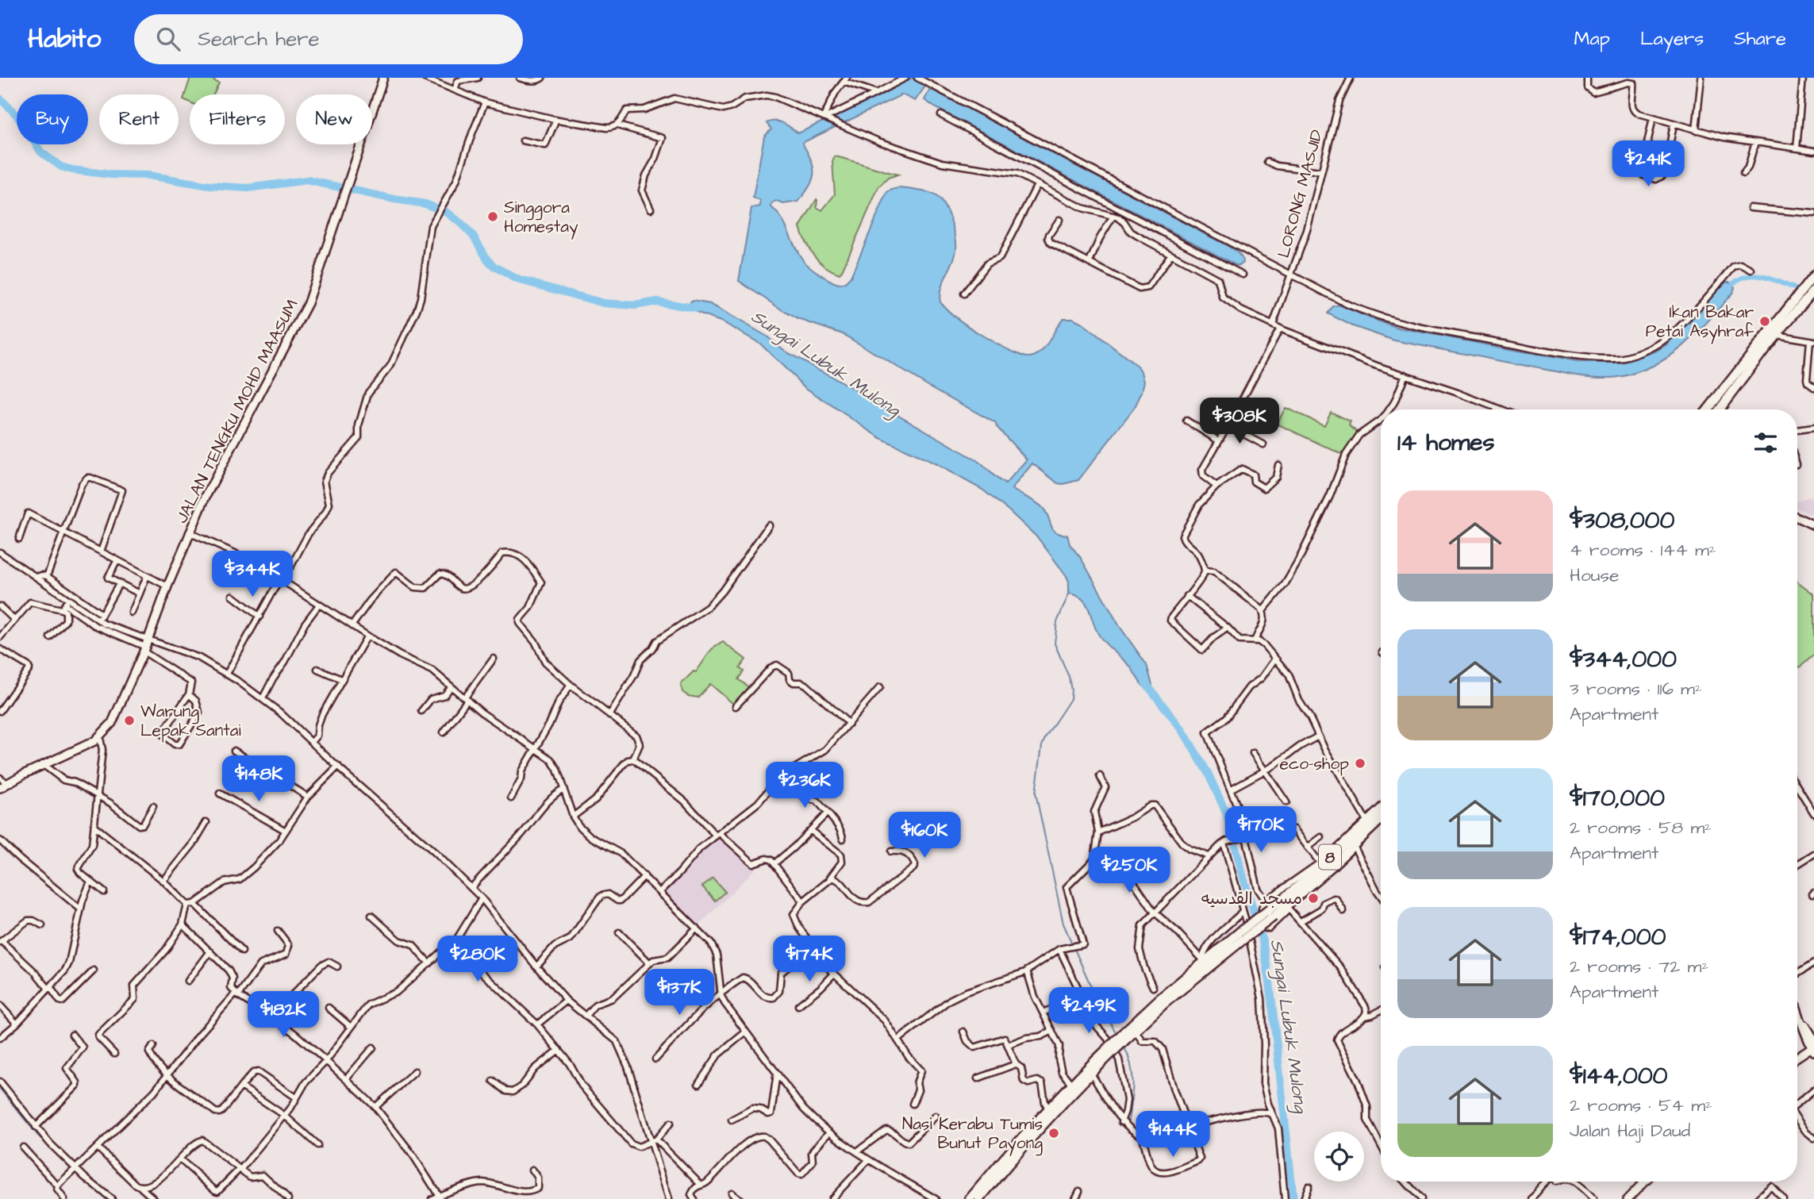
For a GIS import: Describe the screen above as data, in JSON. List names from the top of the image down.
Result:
{
  "streets": {
    "main road": ["JALAN TENGKU MOHD MAASUM", "8"],
    "street": ["LORONG MASJID"]
  },
  "water": ["Sungai Lubuk Mulong"],
  "places": [
    "Singgora Homestay",
    "Ikan Bakar Petai Asyhraf",
    "Warung Lepak Santai",
    "eco-shop",
    "مسجد القدسيه",
    "Nasi Kerabu Tumis Bunut Payong"
  ],
  "page": {
    "header": "Habito",
    "search": "Search here",
    "nav": ["Map", "Layers", "Share"],
    "chip": [
      "Buy",
      "Rent",
      "Filters",
      "New"
    ],
    "price": [
      "$241K",
      "$308K",
      "$344K",
      "$148K",
      "$236K",
      "$170K",
      "$160K",
      "$250K",
      "$280K",
      "$174K",
      "$137K",
      "$249K",
      "$182K",
      "$144K"
    ],
    "heading": "14 homes",
    "list": [
      {
        "name": "$308,000",
        "note": "4 rooms · 144 m² · House"
      },
      {
        "name": "$344,000",
        "note": "3 rooms · 116 m² · Apartment"
      },
      {
        "name": "$170,000",
        "note": "2 rooms · 58 m² · Apartment"
      },
      {
        "name": "$174,000",
        "note": "2 rooms · 72 m² · Apartment"
      },
      {
        "name": "$144,000",
        "note": "2 rooms · 54 m² · Jalan Haji Daud"
      }
    ]
  }
}
